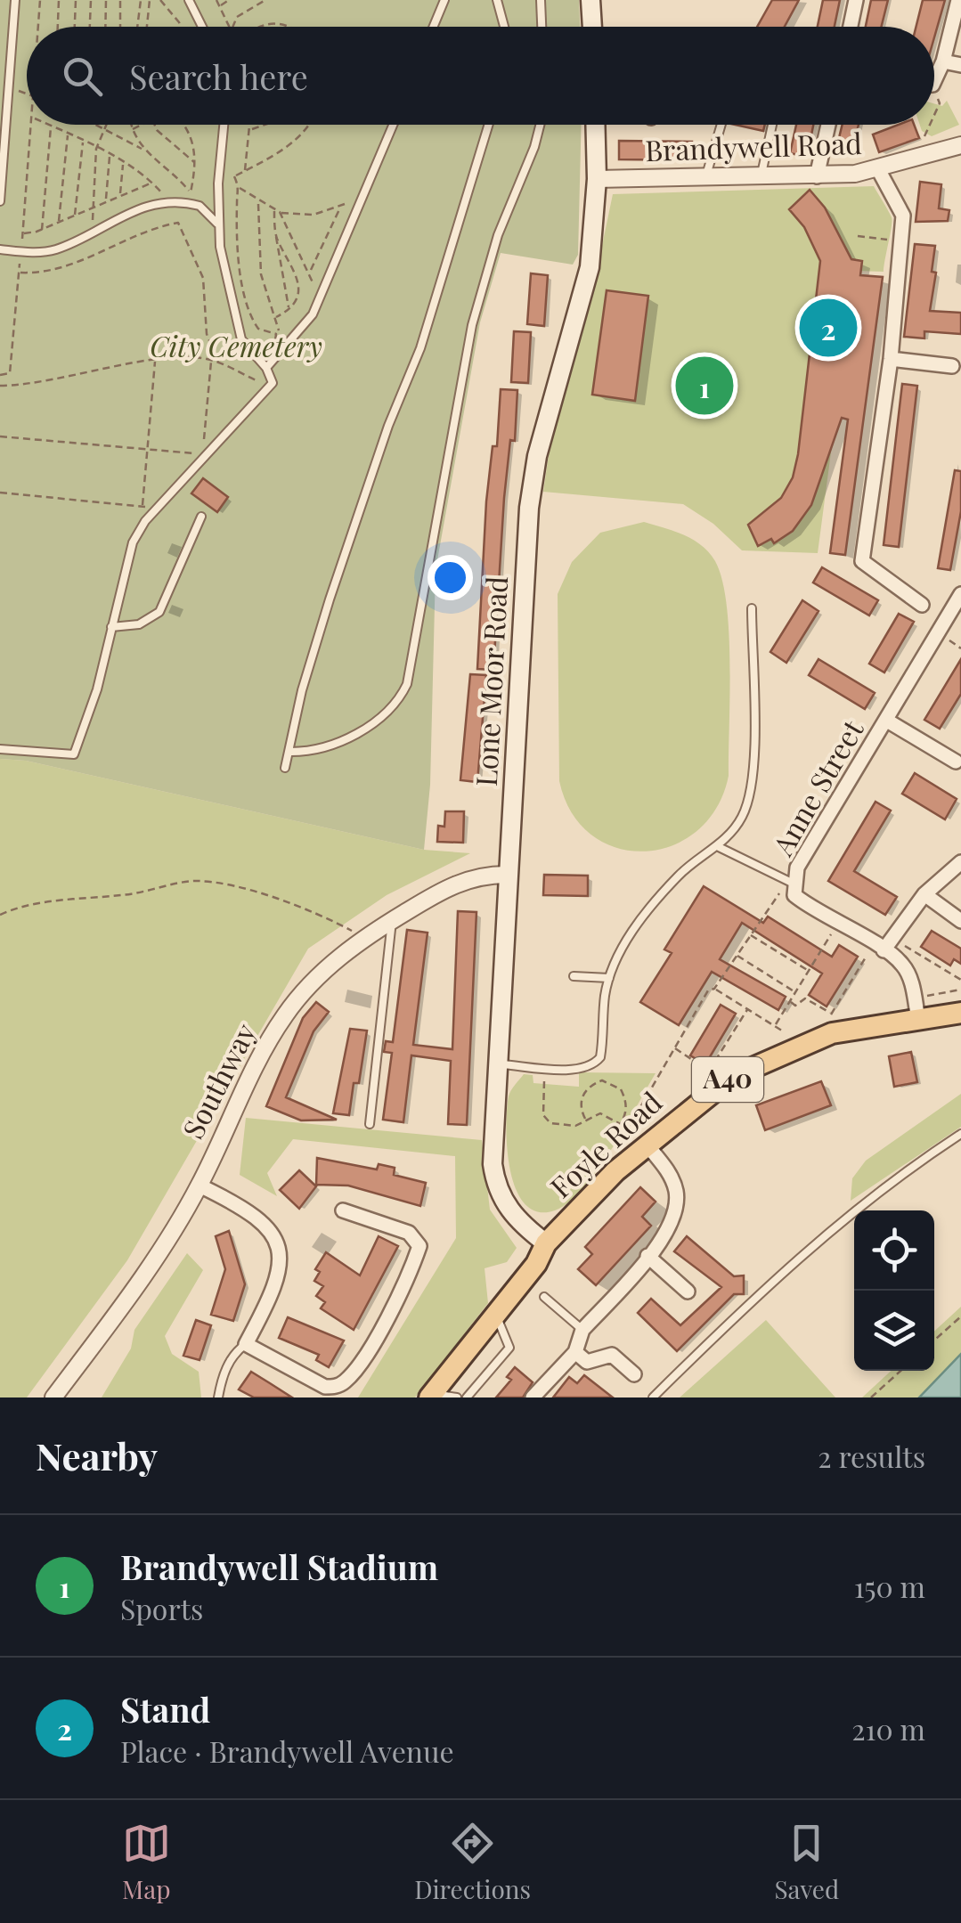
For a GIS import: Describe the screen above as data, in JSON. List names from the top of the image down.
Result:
{
  "streets": {
    "main road": ["Lone Moor Road", "A40", "Foyle Road"],
    "street": ["Brandywell Road", "Anne Street", "Southway"]
  },
  "crossings": [
    ["Brandywell Road", "Lone Moor Road"],
    ["Lone Moor Road", "A40"],
    ["Lone Moor Road", "Southway"],
    ["Lone Moor Road", "Foyle Road"],
    ["Anne Street", "Foyle Road"],
    ["A40", "Foyle Road"]
  ],
  "parks": ["City Cemetery"],
  "page": {
    "search": "Search here",
    "pins": ["2", "1"],
    "heading": ["Nearby", "2 results"],
    "list": [
      {
        "mark": "1",
        "name": "Brandywell Stadium",
        "note": "Sports",
        "value": "150 m"
      },
      {
        "mark": "2",
        "name": "Stand",
        "note": "Place · Brandywell Avenue",
        "value": "210 m"
      }
    ],
    "nav": ["Map", "Directions", "Saved"]
  }
}
